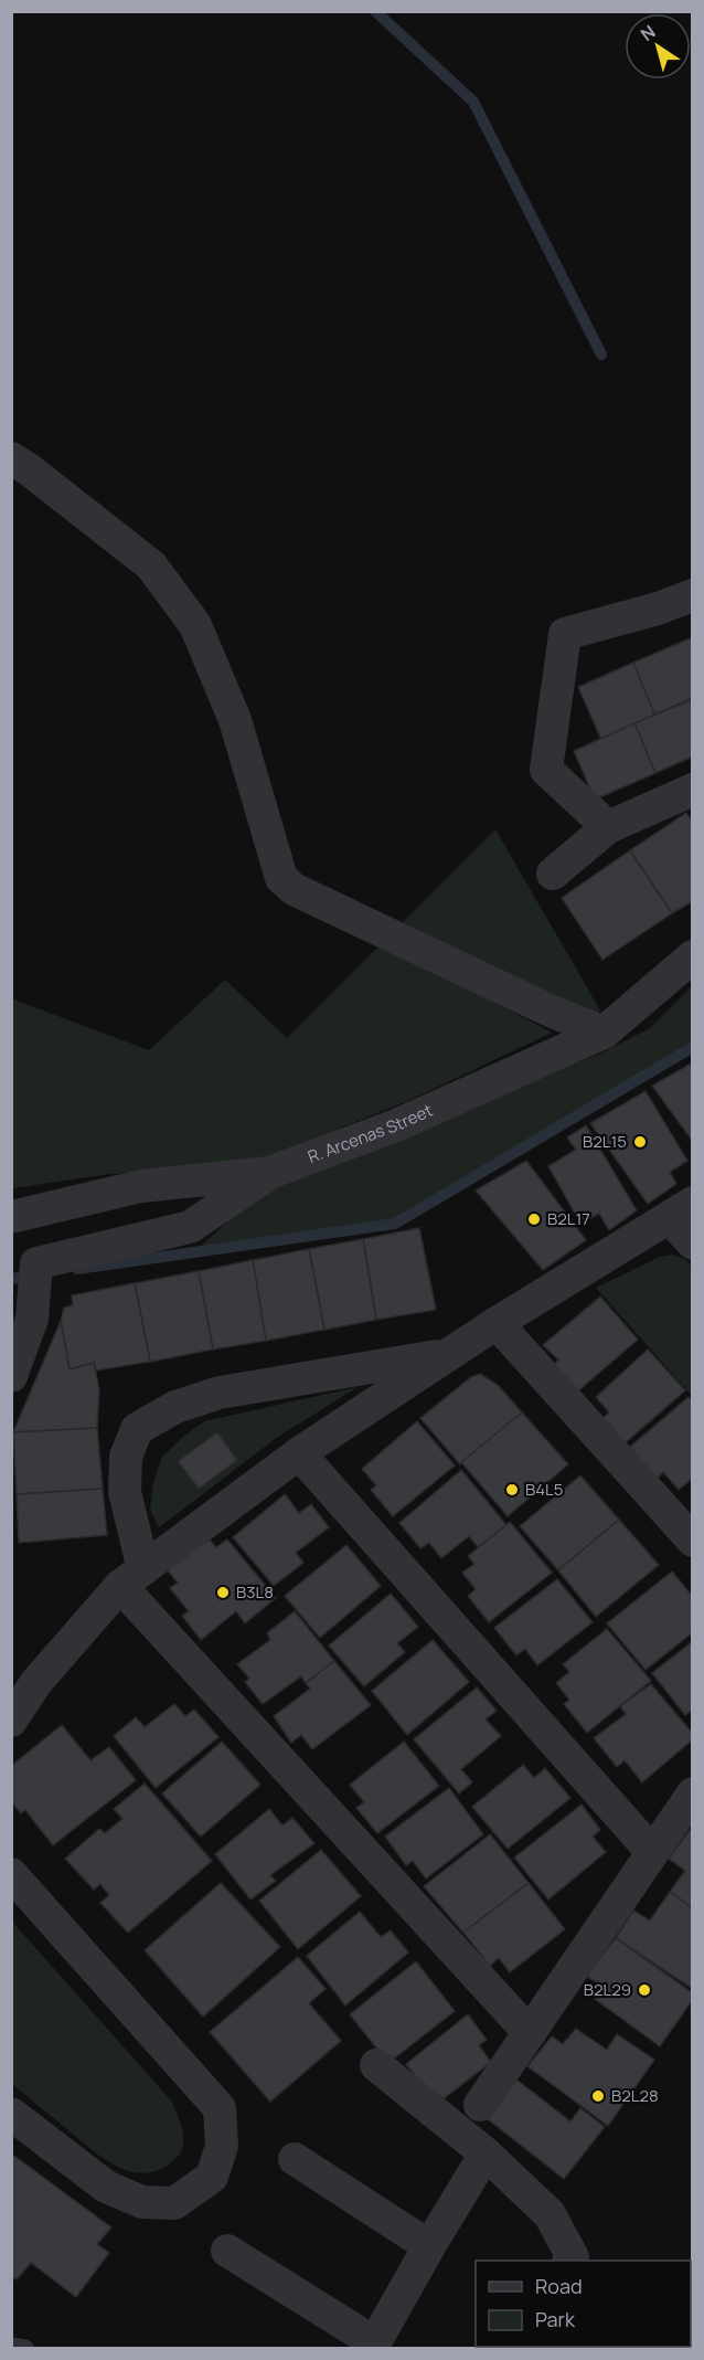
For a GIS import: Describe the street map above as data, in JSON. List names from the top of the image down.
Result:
{
  "streets": {
    "street": ["R. Arcenas Street"]
  },
  "places": [
    "B2L15",
    "B2L17",
    "B4L5",
    "B3L8",
    "B2L29",
    "B2L28"
  ],
  "legend": ["Road", "Park"],
  "north": "top left"
}
